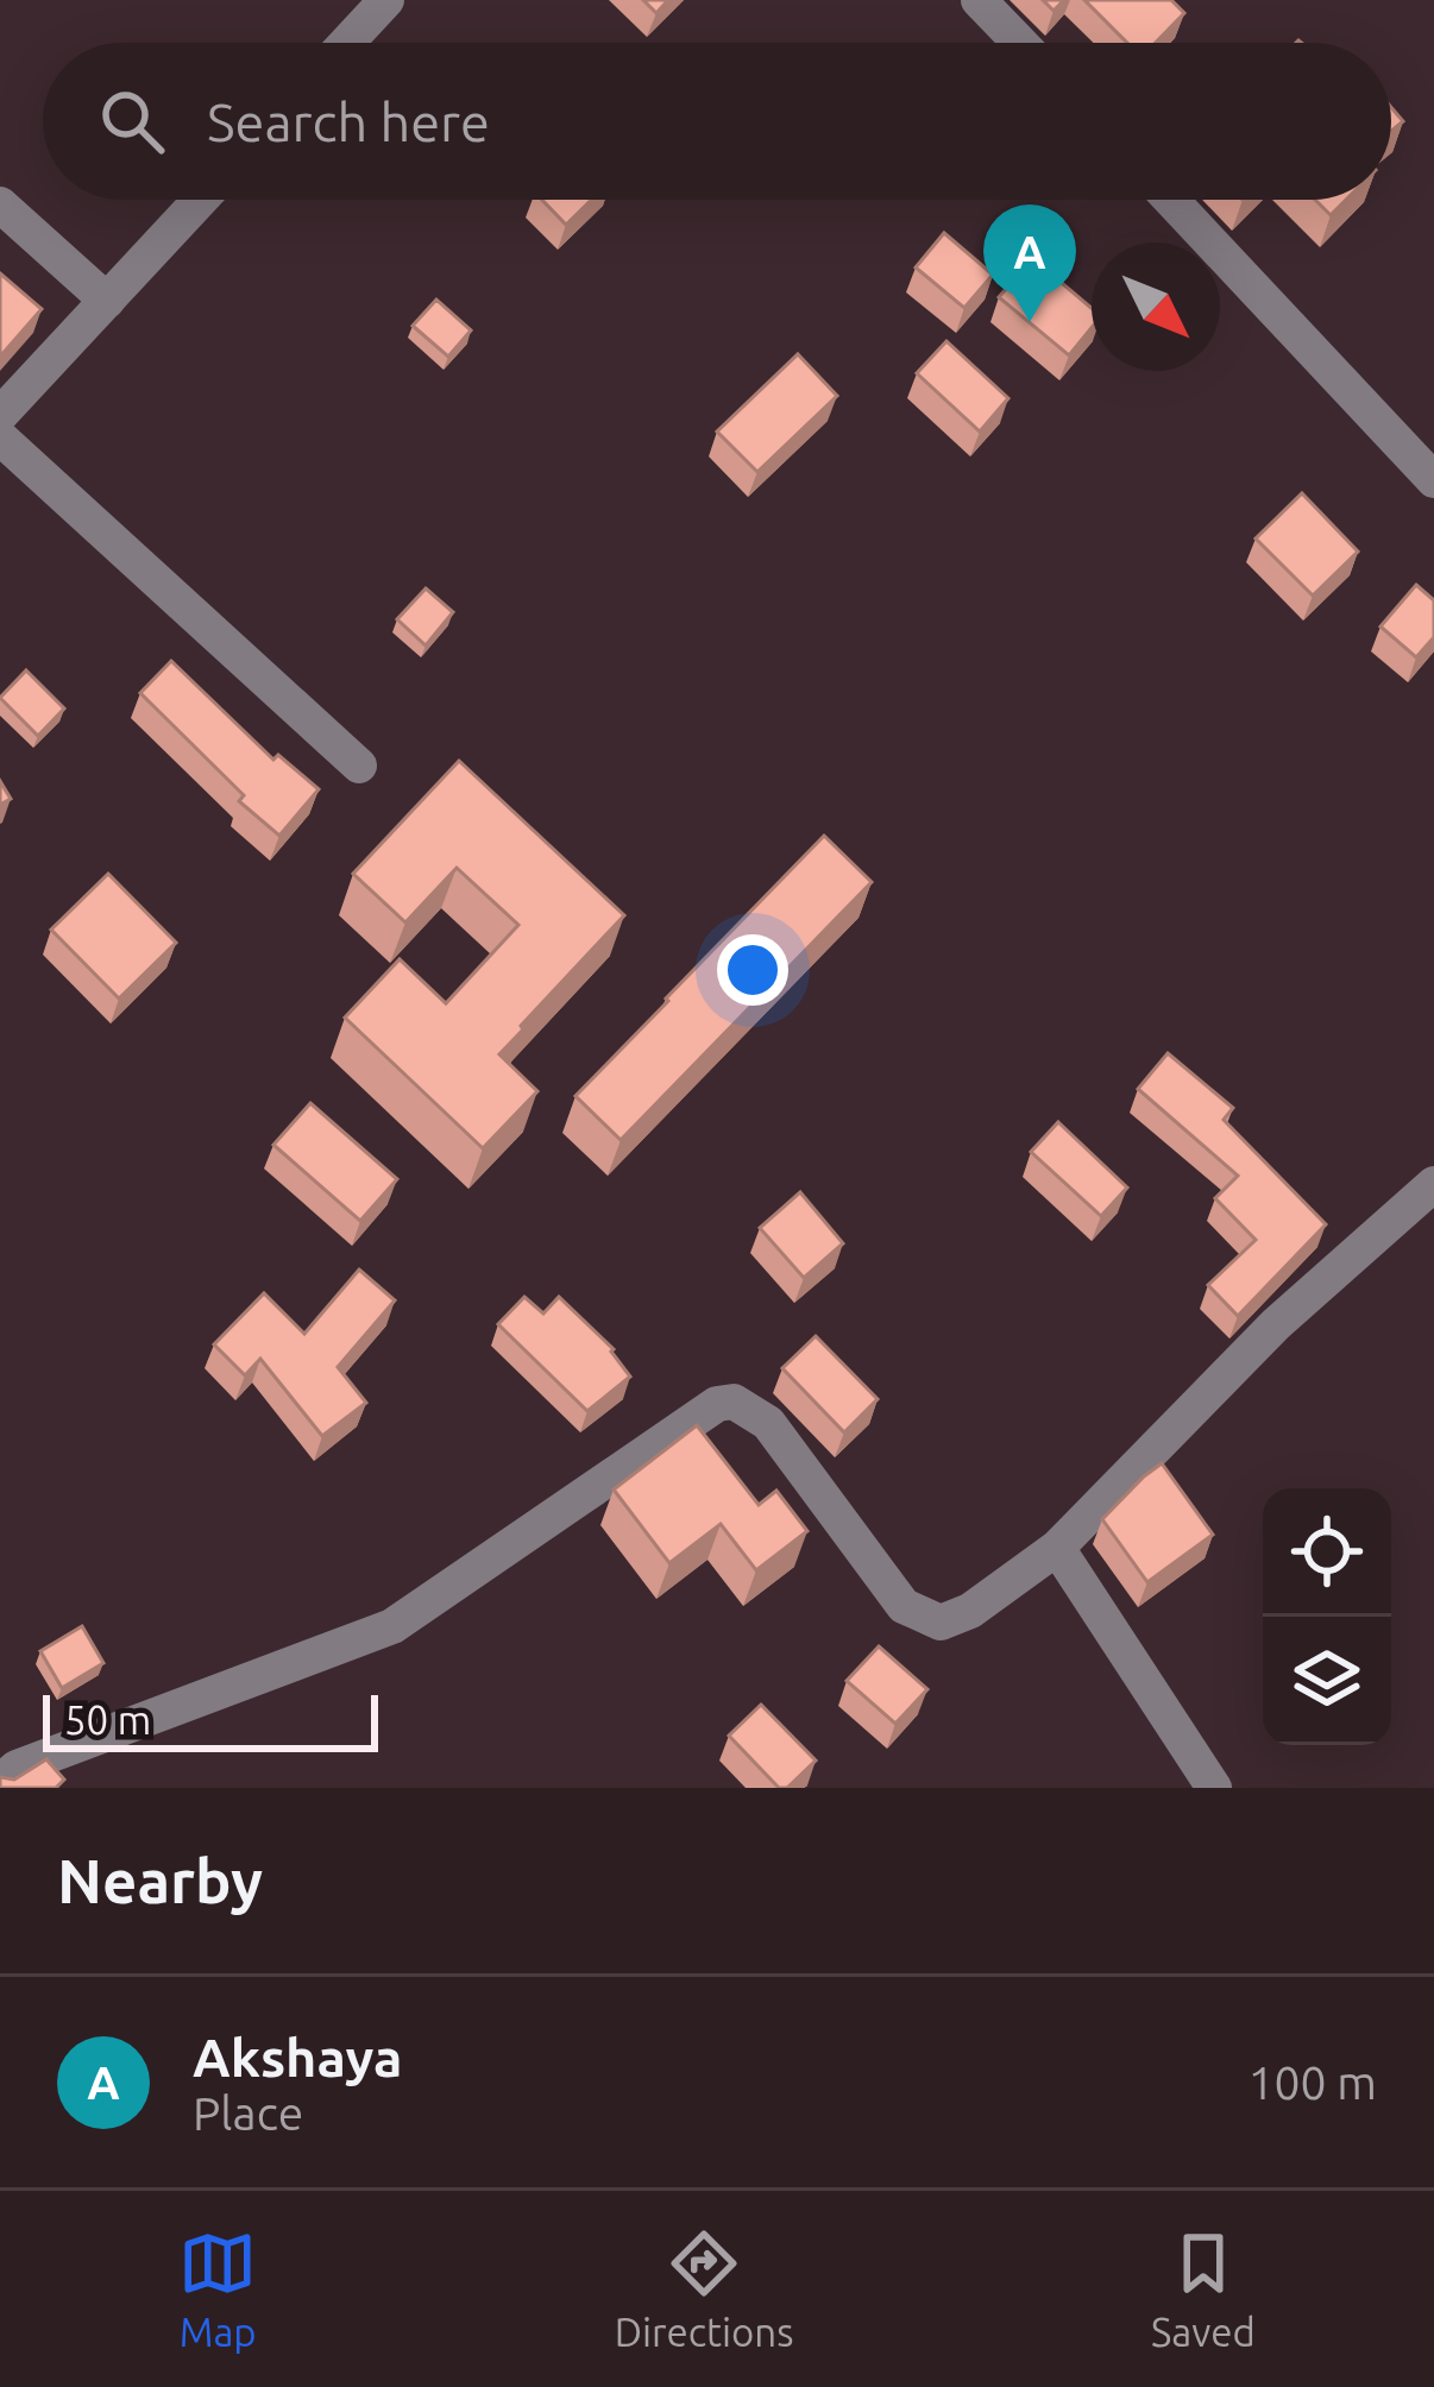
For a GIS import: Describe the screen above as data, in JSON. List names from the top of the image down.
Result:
{
  "scale_bar": "50 m",
  "north": "bottom right",
  "page": {
    "search": "Search here",
    "pins": "A",
    "scale": "50 m",
    "heading": "Nearby",
    "list": [
      {
        "mark": "A",
        "name": "Akshaya",
        "note": "Place",
        "value": "100 m"
      }
    ],
    "nav": ["Map", "Directions", "Saved"]
  }
}
